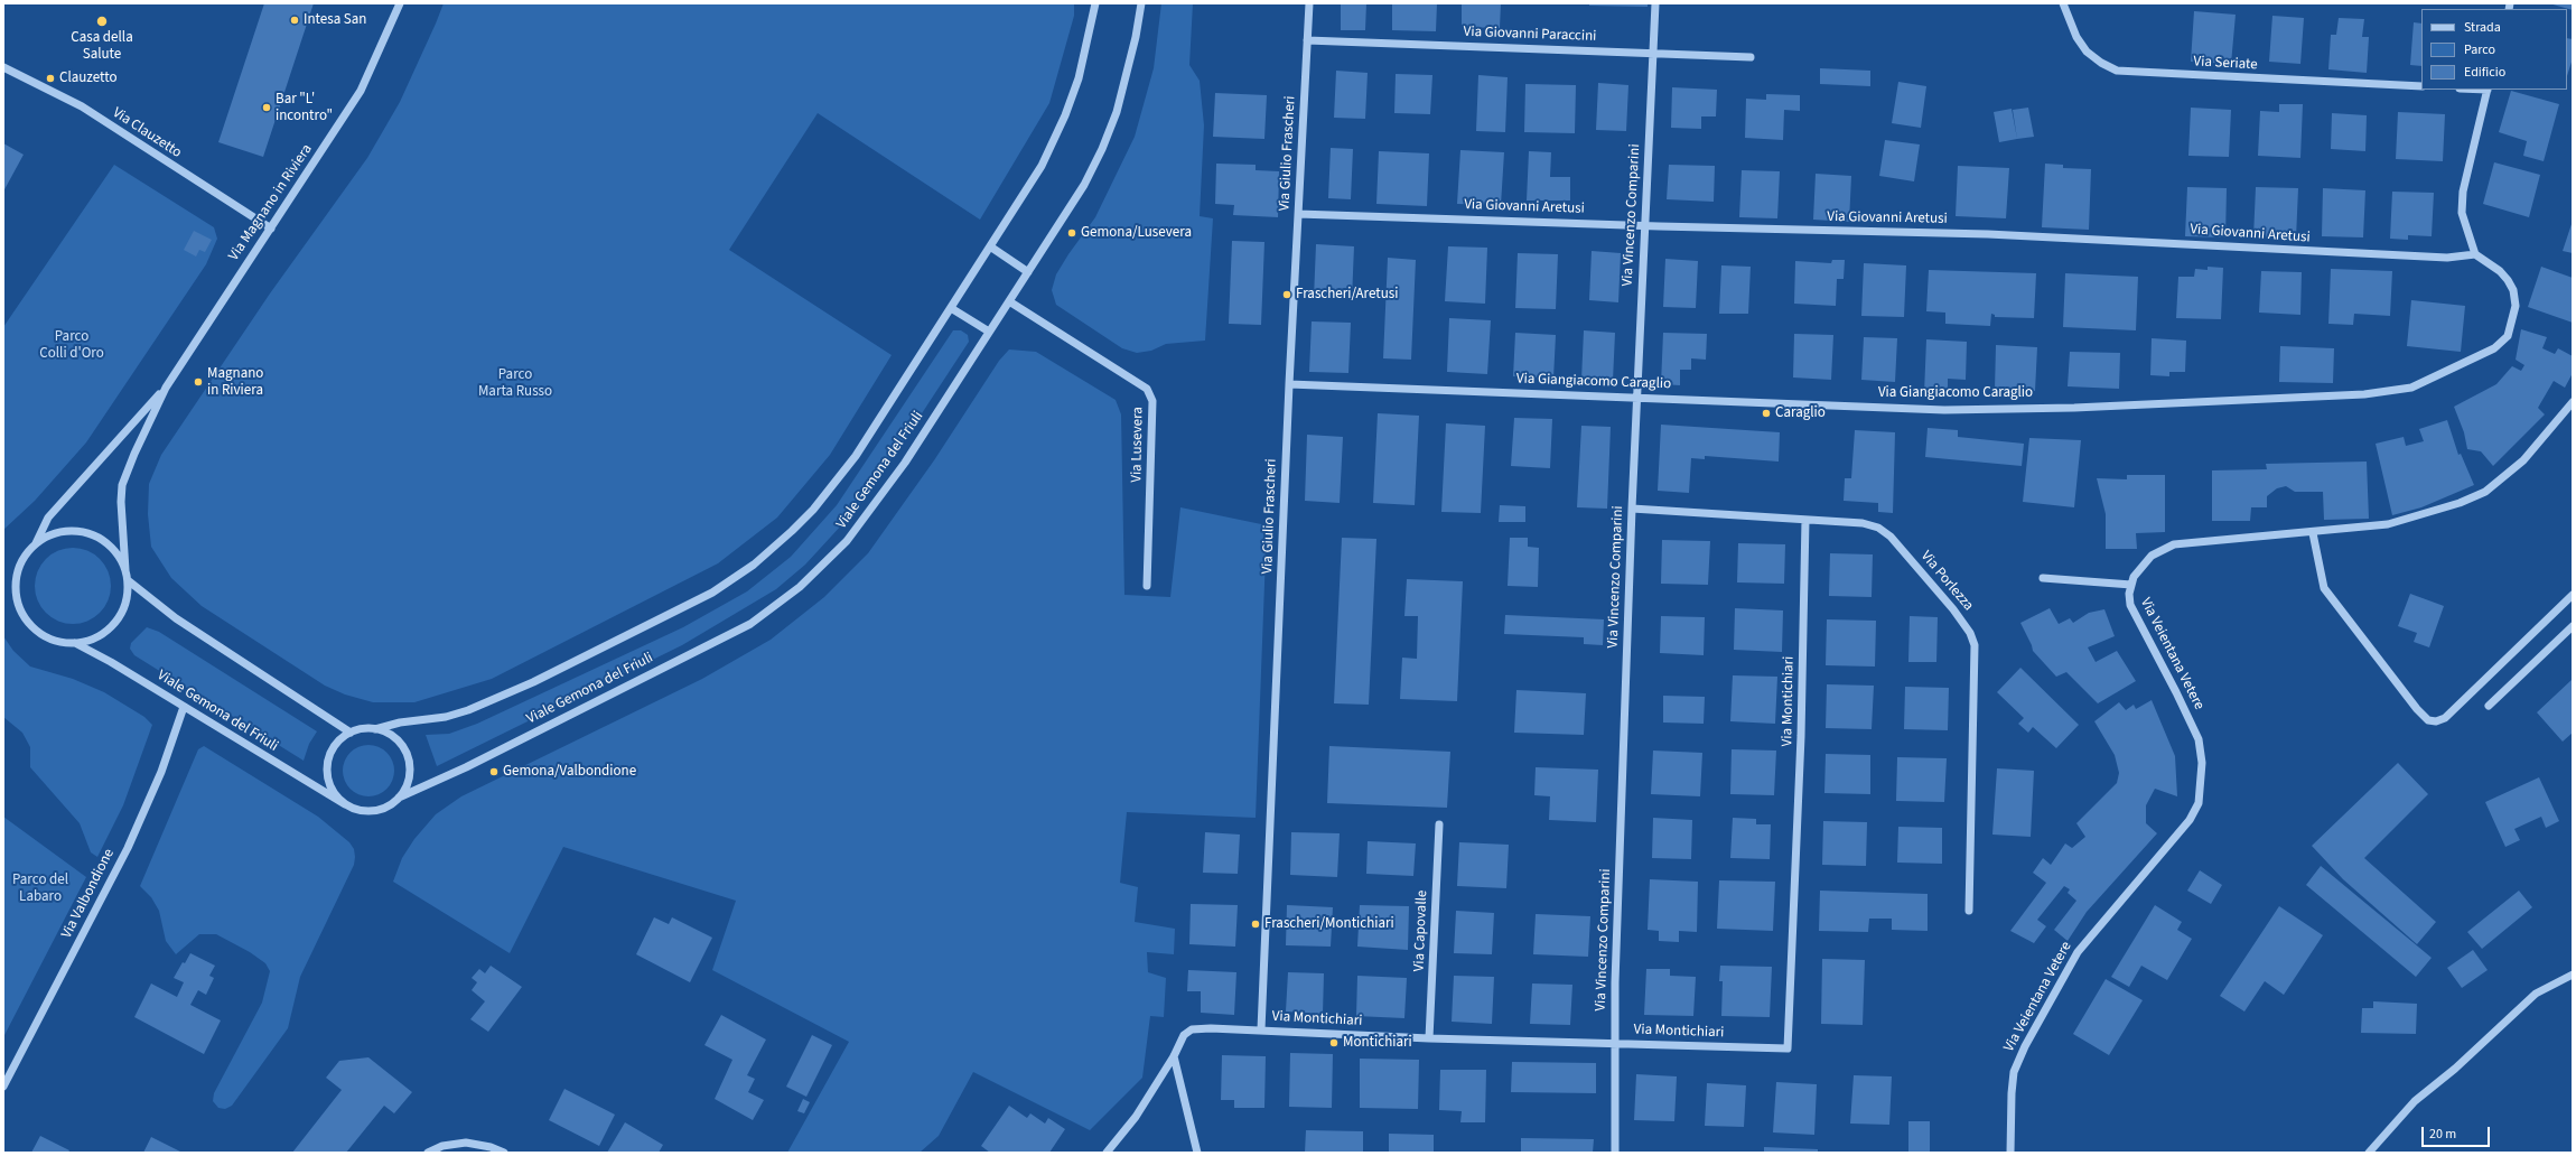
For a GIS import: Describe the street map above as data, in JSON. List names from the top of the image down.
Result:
{
  "streets": {
    "street": [
      "Via Giovanni Paraccini",
      "Via Seriate",
      "Via Clauzetto",
      "Via Giulio Frascheri",
      "Via Magnano in Riviera",
      "Via Giovanni Aretusi",
      "Via Vincenzo Comparini",
      "Via Giangiacomo Caraglio",
      "Via Lusevera",
      "Viale Gemona del Friuli",
      "Via Porlezza",
      "Via Veientana Vetere",
      "Via Montichiari",
      "Via Valbondione",
      "Via Capovalle"
    ]
  },
  "crossings": [
    ["Via Giovanni Paraccini", "Via Giulio Frascheri"],
    ["Via Giovanni Paraccini", "Via Vincenzo Comparini"],
    ["Via Clauzetto", "Via Magnano in Riviera"],
    ["Via Giulio Frascheri", "Via Giovanni Aretusi"],
    ["Via Giulio Frascheri", "Via Giangiacomo Caraglio"],
    ["Via Giulio Frascheri", "Via Montichiari"],
    ["Via Magnano in Riviera", "Viale Gemona del Friuli"],
    ["Via Giovanni Aretusi", "Via Vincenzo Comparini"],
    ["Via Giovanni Aretusi", "Via Giangiacomo Caraglio"],
    ["Via Vincenzo Comparini", "Via Giangiacomo Caraglio"],
    ["Via Vincenzo Comparini", "Via Porlezza"],
    ["Via Vincenzo Comparini", "Via Montichiari"],
    ["Via Lusevera", "Viale Gemona del Friuli"],
    ["Viale Gemona del Friuli", "Via Valbondione"],
    ["Via Porlezza", "Via Montichiari"],
    ["Via Montichiari", "Via Capovalle"]
  ],
  "parks": ["Parco Colli d'Oro", "Parco Marta Russo", "Parco del Labaro"],
  "places": [
    "Intesa San",
    "Casa della Salute",
    "Clauzetto",
    "Bar \"L' incontro\"",
    "Gemona/Lusevera",
    "Frascheri/Aretusi",
    "Magnano in Riviera",
    "Caraglio",
    "Gemona/Valbondione",
    "Frascheri/Montichiari",
    "Montichiari"
  ],
  "legend": ["Strada", "Parco", "Edificio"],
  "scale_bar": "20 m"
}
